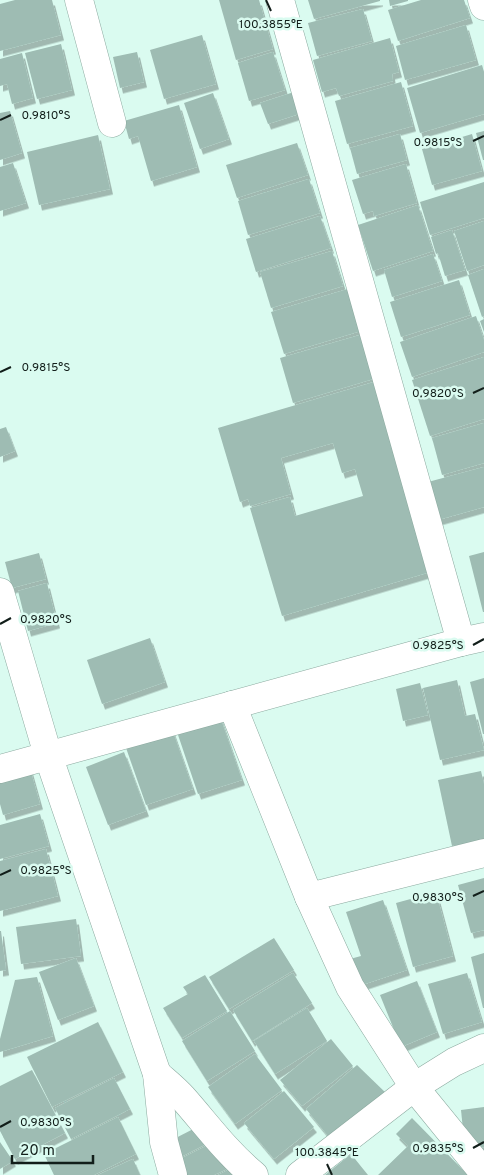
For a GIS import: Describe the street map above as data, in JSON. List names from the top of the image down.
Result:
{
  "scale_bar": "20 m",
  "coordinates": [
    "100.3855°E",
    "0.9810°S",
    "0.9815°S",
    "0.9820°S",
    "0.9825°S",
    "0.9830°S",
    "0.9835°S",
    "100.3845°E"
  ]
}
